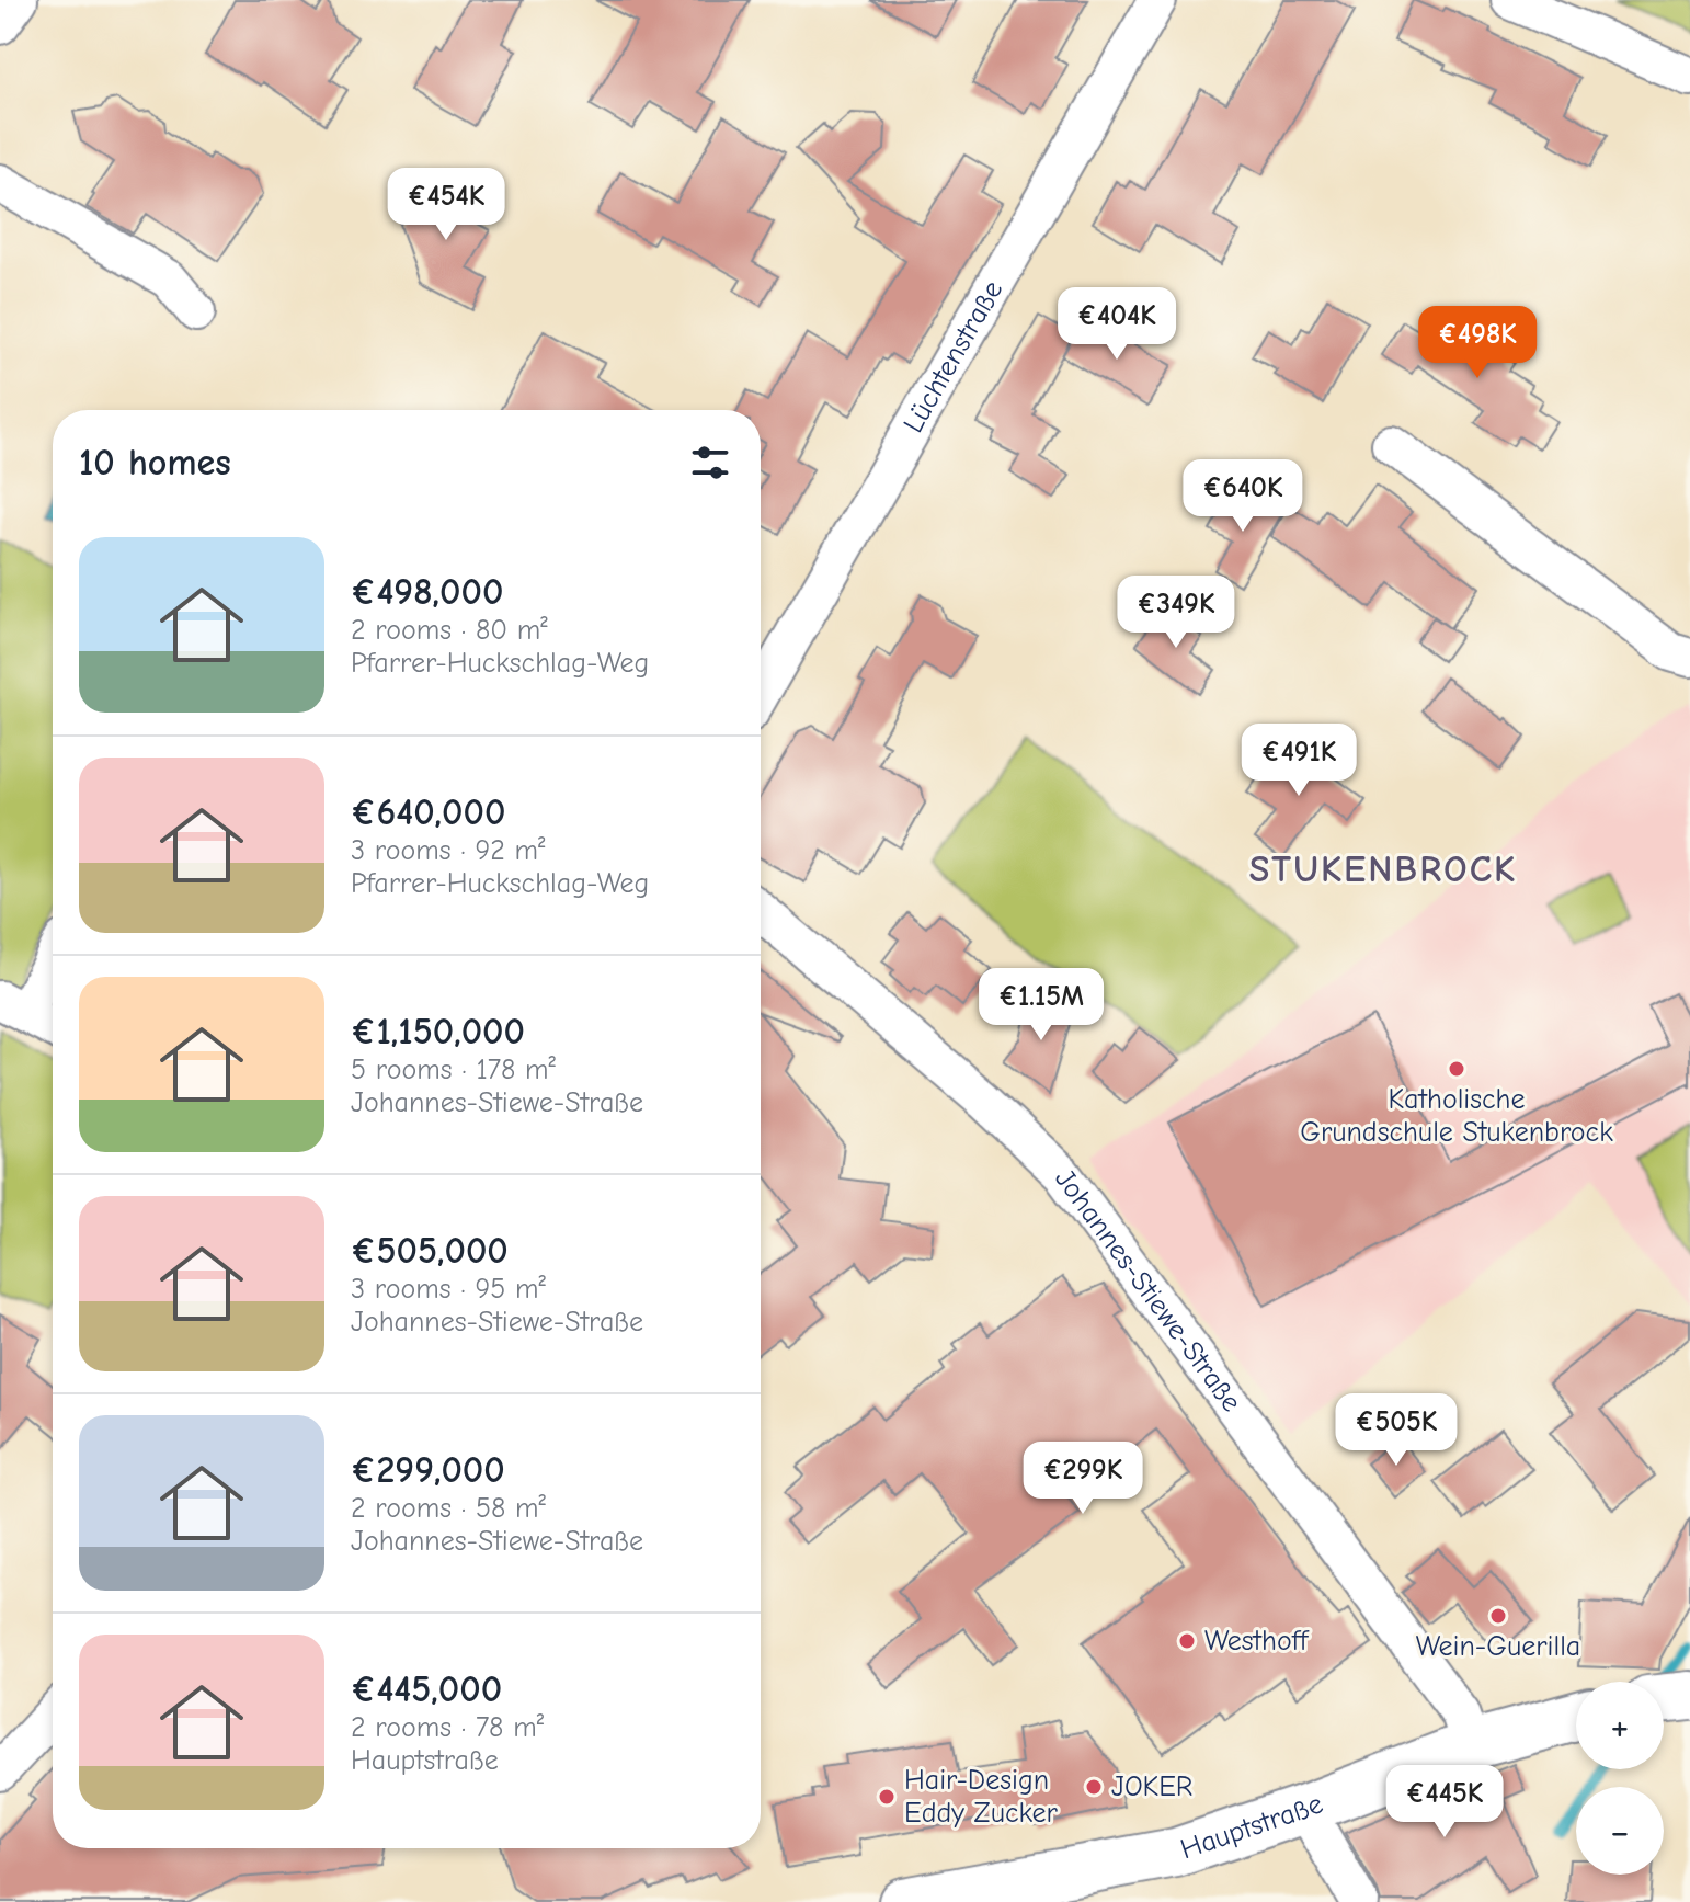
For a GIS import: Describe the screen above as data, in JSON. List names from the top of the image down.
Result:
{
  "streets": {
    "main road": ["Hauptstraße"],
    "street": ["Lüchtenstraße", "Johannes-Stiewe-Straße"]
  },
  "crossings": [
    ["Johannes-Stiewe-Straße", "Hauptstraße"]
  ],
  "districts": ["STUKENBROCK"],
  "places": [
    "Katholische Grundschule Stukenbrock",
    "Wein-Guerilla",
    "Westhoff",
    "JOKER",
    "Hair-Design Eddy Zucker"
  ],
  "page": {
    "price": [
      "€454K",
      "€404K",
      "€498K",
      "€640K",
      "€349K",
      "€491K",
      "€1.15M",
      "€505K",
      "€299K",
      "€445K"
    ],
    "heading": "10 homes",
    "list": [
      {
        "name": "€498,000",
        "note": "2 rooms · 80 m² · Pfarrer-Huckschlag-Weg"
      },
      {
        "name": "€640,000",
        "note": "3 rooms · 92 m² · Pfarrer-Huckschlag-Weg"
      },
      {
        "name": "€1,150,000",
        "note": "5 rooms · 178 m² · Johannes-Stiewe-Straße"
      },
      {
        "name": "€505,000",
        "note": "3 rooms · 95 m² · Johannes-Stiewe-Straße"
      },
      {
        "name": "€299,000",
        "note": "2 rooms · 58 m² · Johannes-Stiewe-Straße"
      },
      {
        "name": "€445,000",
        "note": "2 rooms · 78 m² · Hauptstraße"
      }
    ],
    "map_buttons": ["+", "−"]
  }
}
